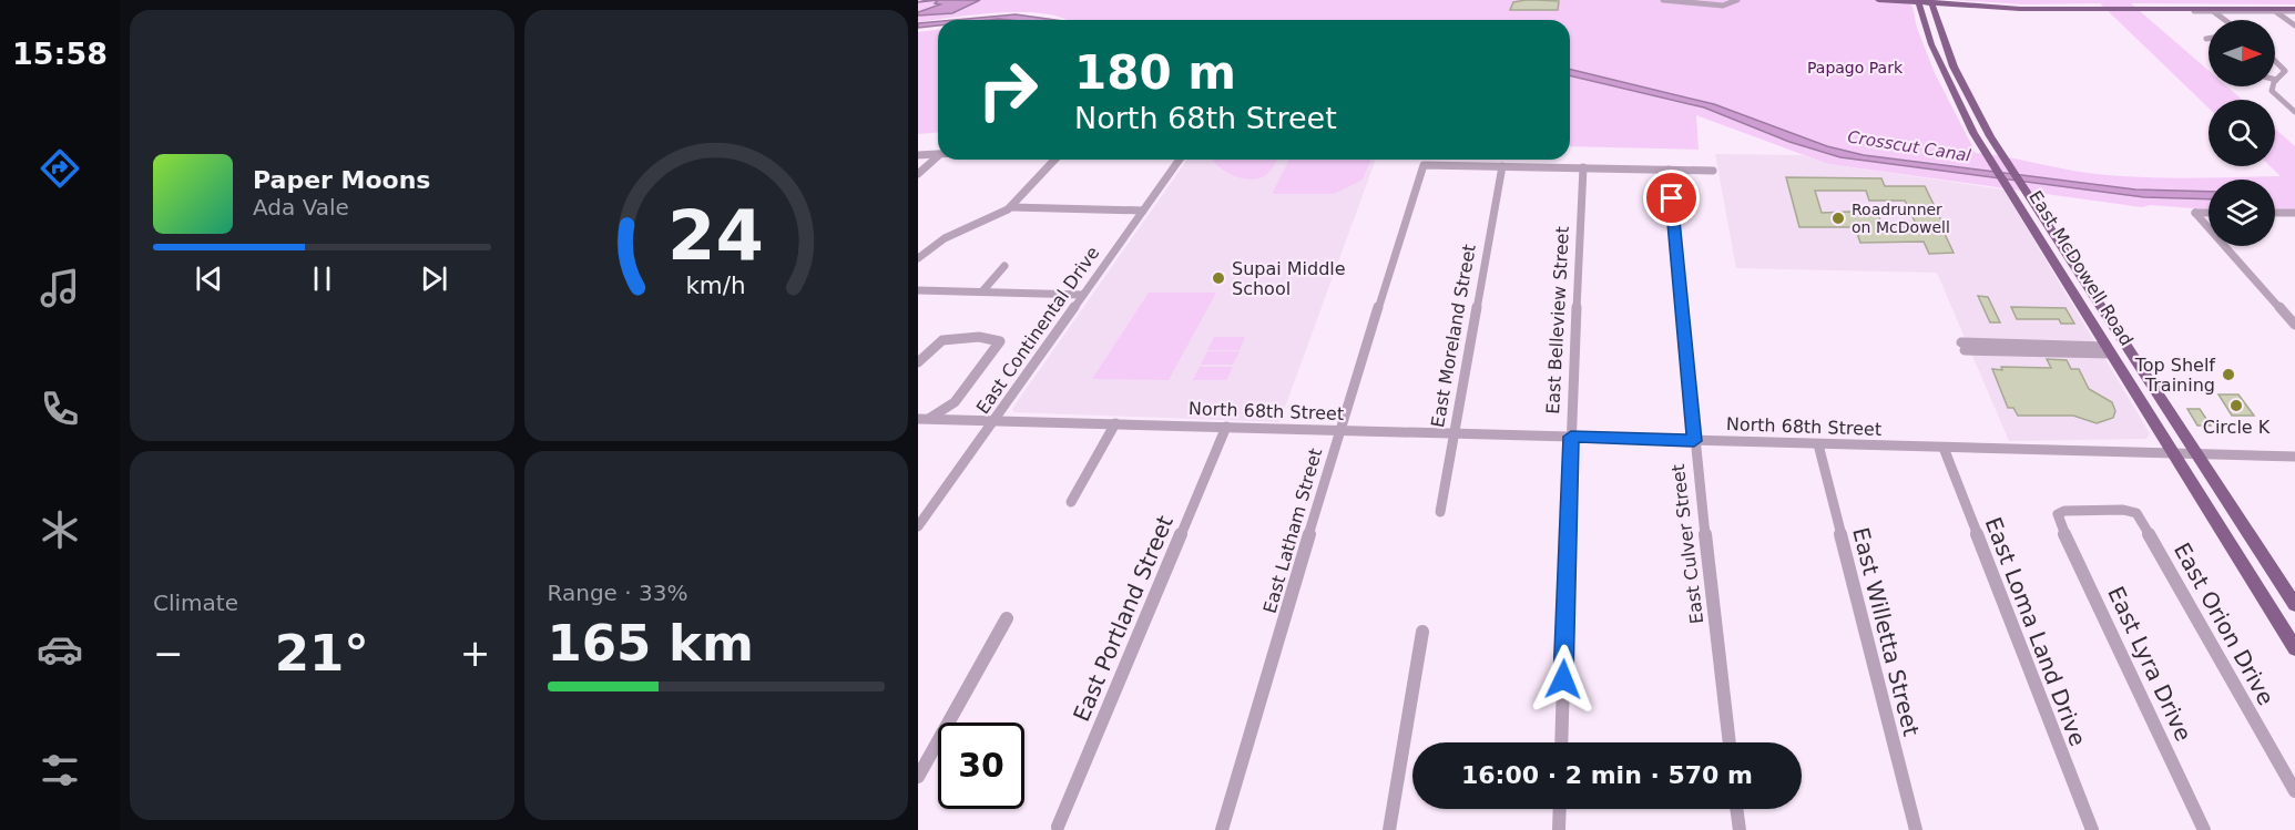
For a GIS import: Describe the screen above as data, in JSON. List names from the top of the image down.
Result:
{
  "streets": {
    "main road": ["East McDowell Road"],
    "street": [
      "East Belleview Street",
      "East Continental Drive",
      "East Moreland Street",
      "North 68th Street",
      "East Latham Street",
      "East Culver Street",
      "East Portland Street",
      "East Orion Drive",
      "East Willetta Street",
      "East Loma Land Drive",
      "East Lyra Drive"
    ]
  },
  "crossings": [
    ["East McDowell Road", "North 68th Street"],
    ["East Belleview Street", "North 68th Street"],
    ["East Continental Drive", "North 68th Street"],
    ["East Moreland Street", "North 68th Street"],
    ["East Moreland Street", "East Latham Street"],
    ["North 68th Street", "East Latham Street"],
    ["North 68th Street", "East Culver Street"],
    ["North 68th Street", "East Portland Street"],
    ["North 68th Street", "East Willetta Street"],
    ["North 68th Street", "East Loma Land Drive"],
    ["East Orion Drive", "East Lyra Drive"]
  ],
  "water": ["Crosscut Canal"],
  "parks": ["Papago Park"],
  "places": [
    "Roadrunner on McDowell",
    "Supai Middle School",
    "Top Shelf Training",
    "Circle K"
  ],
  "north": "right",
  "page": {
    "tabs": "15:58",
    "turn": ["180 m", "North 68th Street"],
    "song": ["Paper Moons", "Ada Vale"],
    "tile": [
      "Climate",
      ["Range · 33%", "165 km"]
    ],
    "heat": ["−", "21°", "+"],
    "limit": "30",
    "trip": "16:00 · 2 min · 570 m",
    "gauge": ["24", "km/h"]
  }
}
